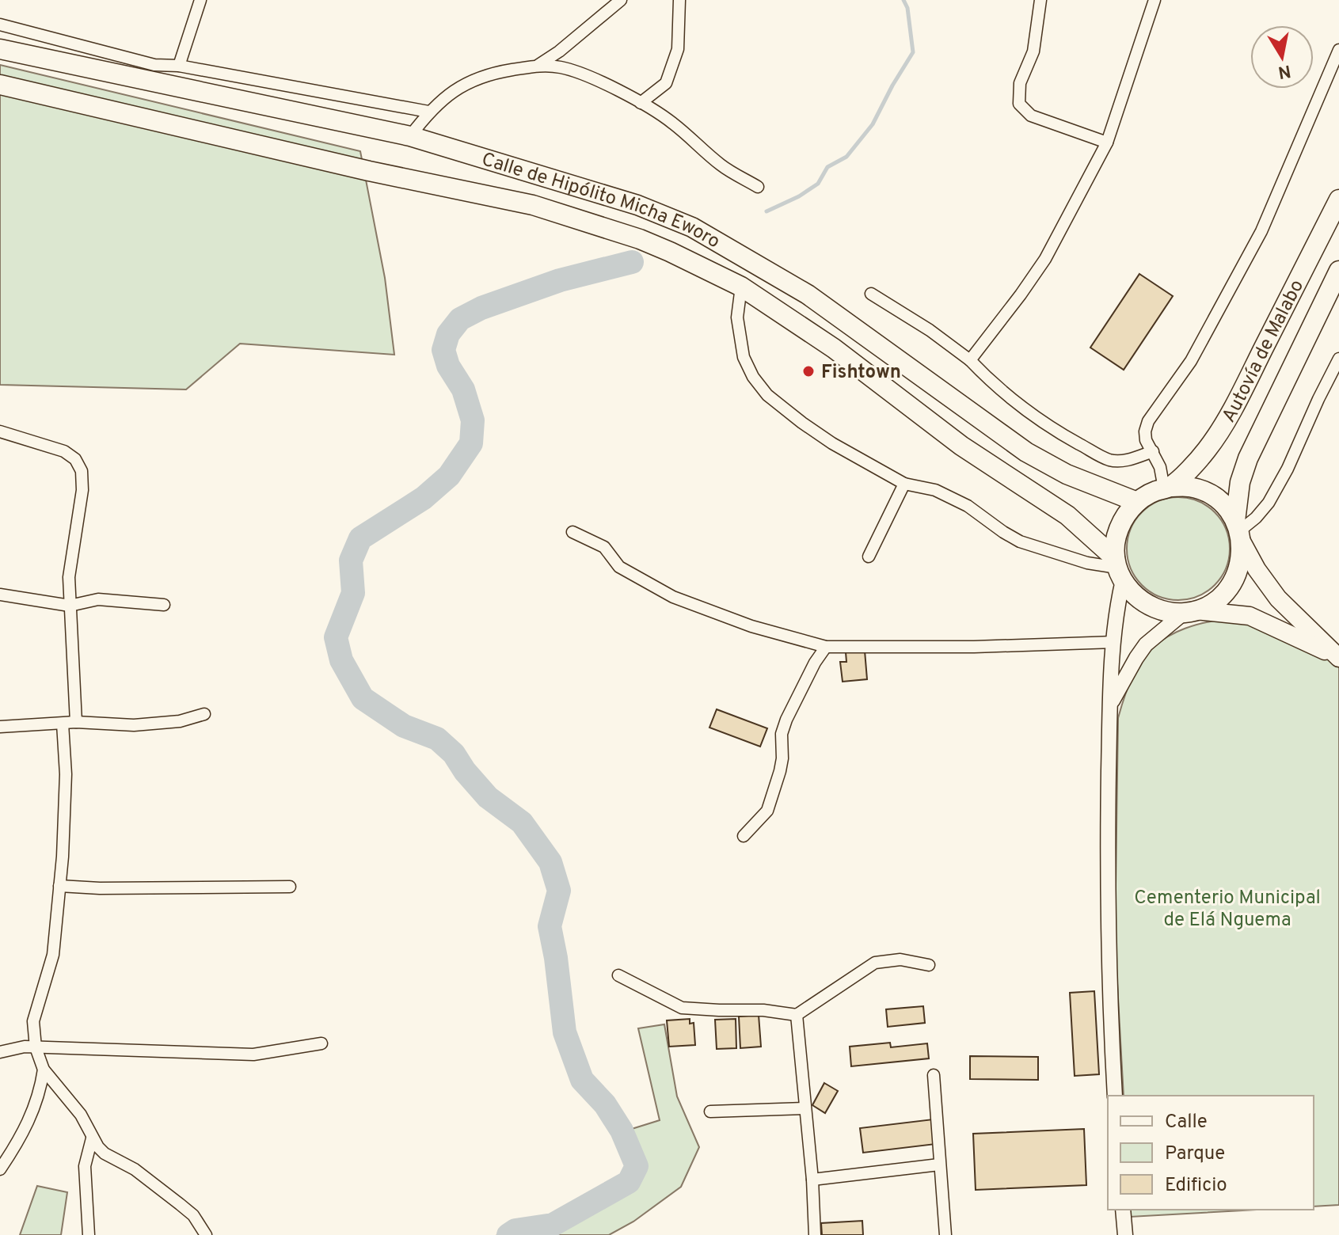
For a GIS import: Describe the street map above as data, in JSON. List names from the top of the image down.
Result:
{
  "streets": {
    "main road": ["Calle de Hipólito Micha Eworo", "Autovía de Malabo"]
  },
  "crossings": [
    ["Calle de Hipólito Micha Eworo", "Autovía de Malabo"]
  ],
  "parks": ["Cementerio Municipal de Elá Nguema"],
  "places": ["Fishtown"],
  "legend": ["Calle", "Parque", "Edificio"],
  "north": "bottom"
}
